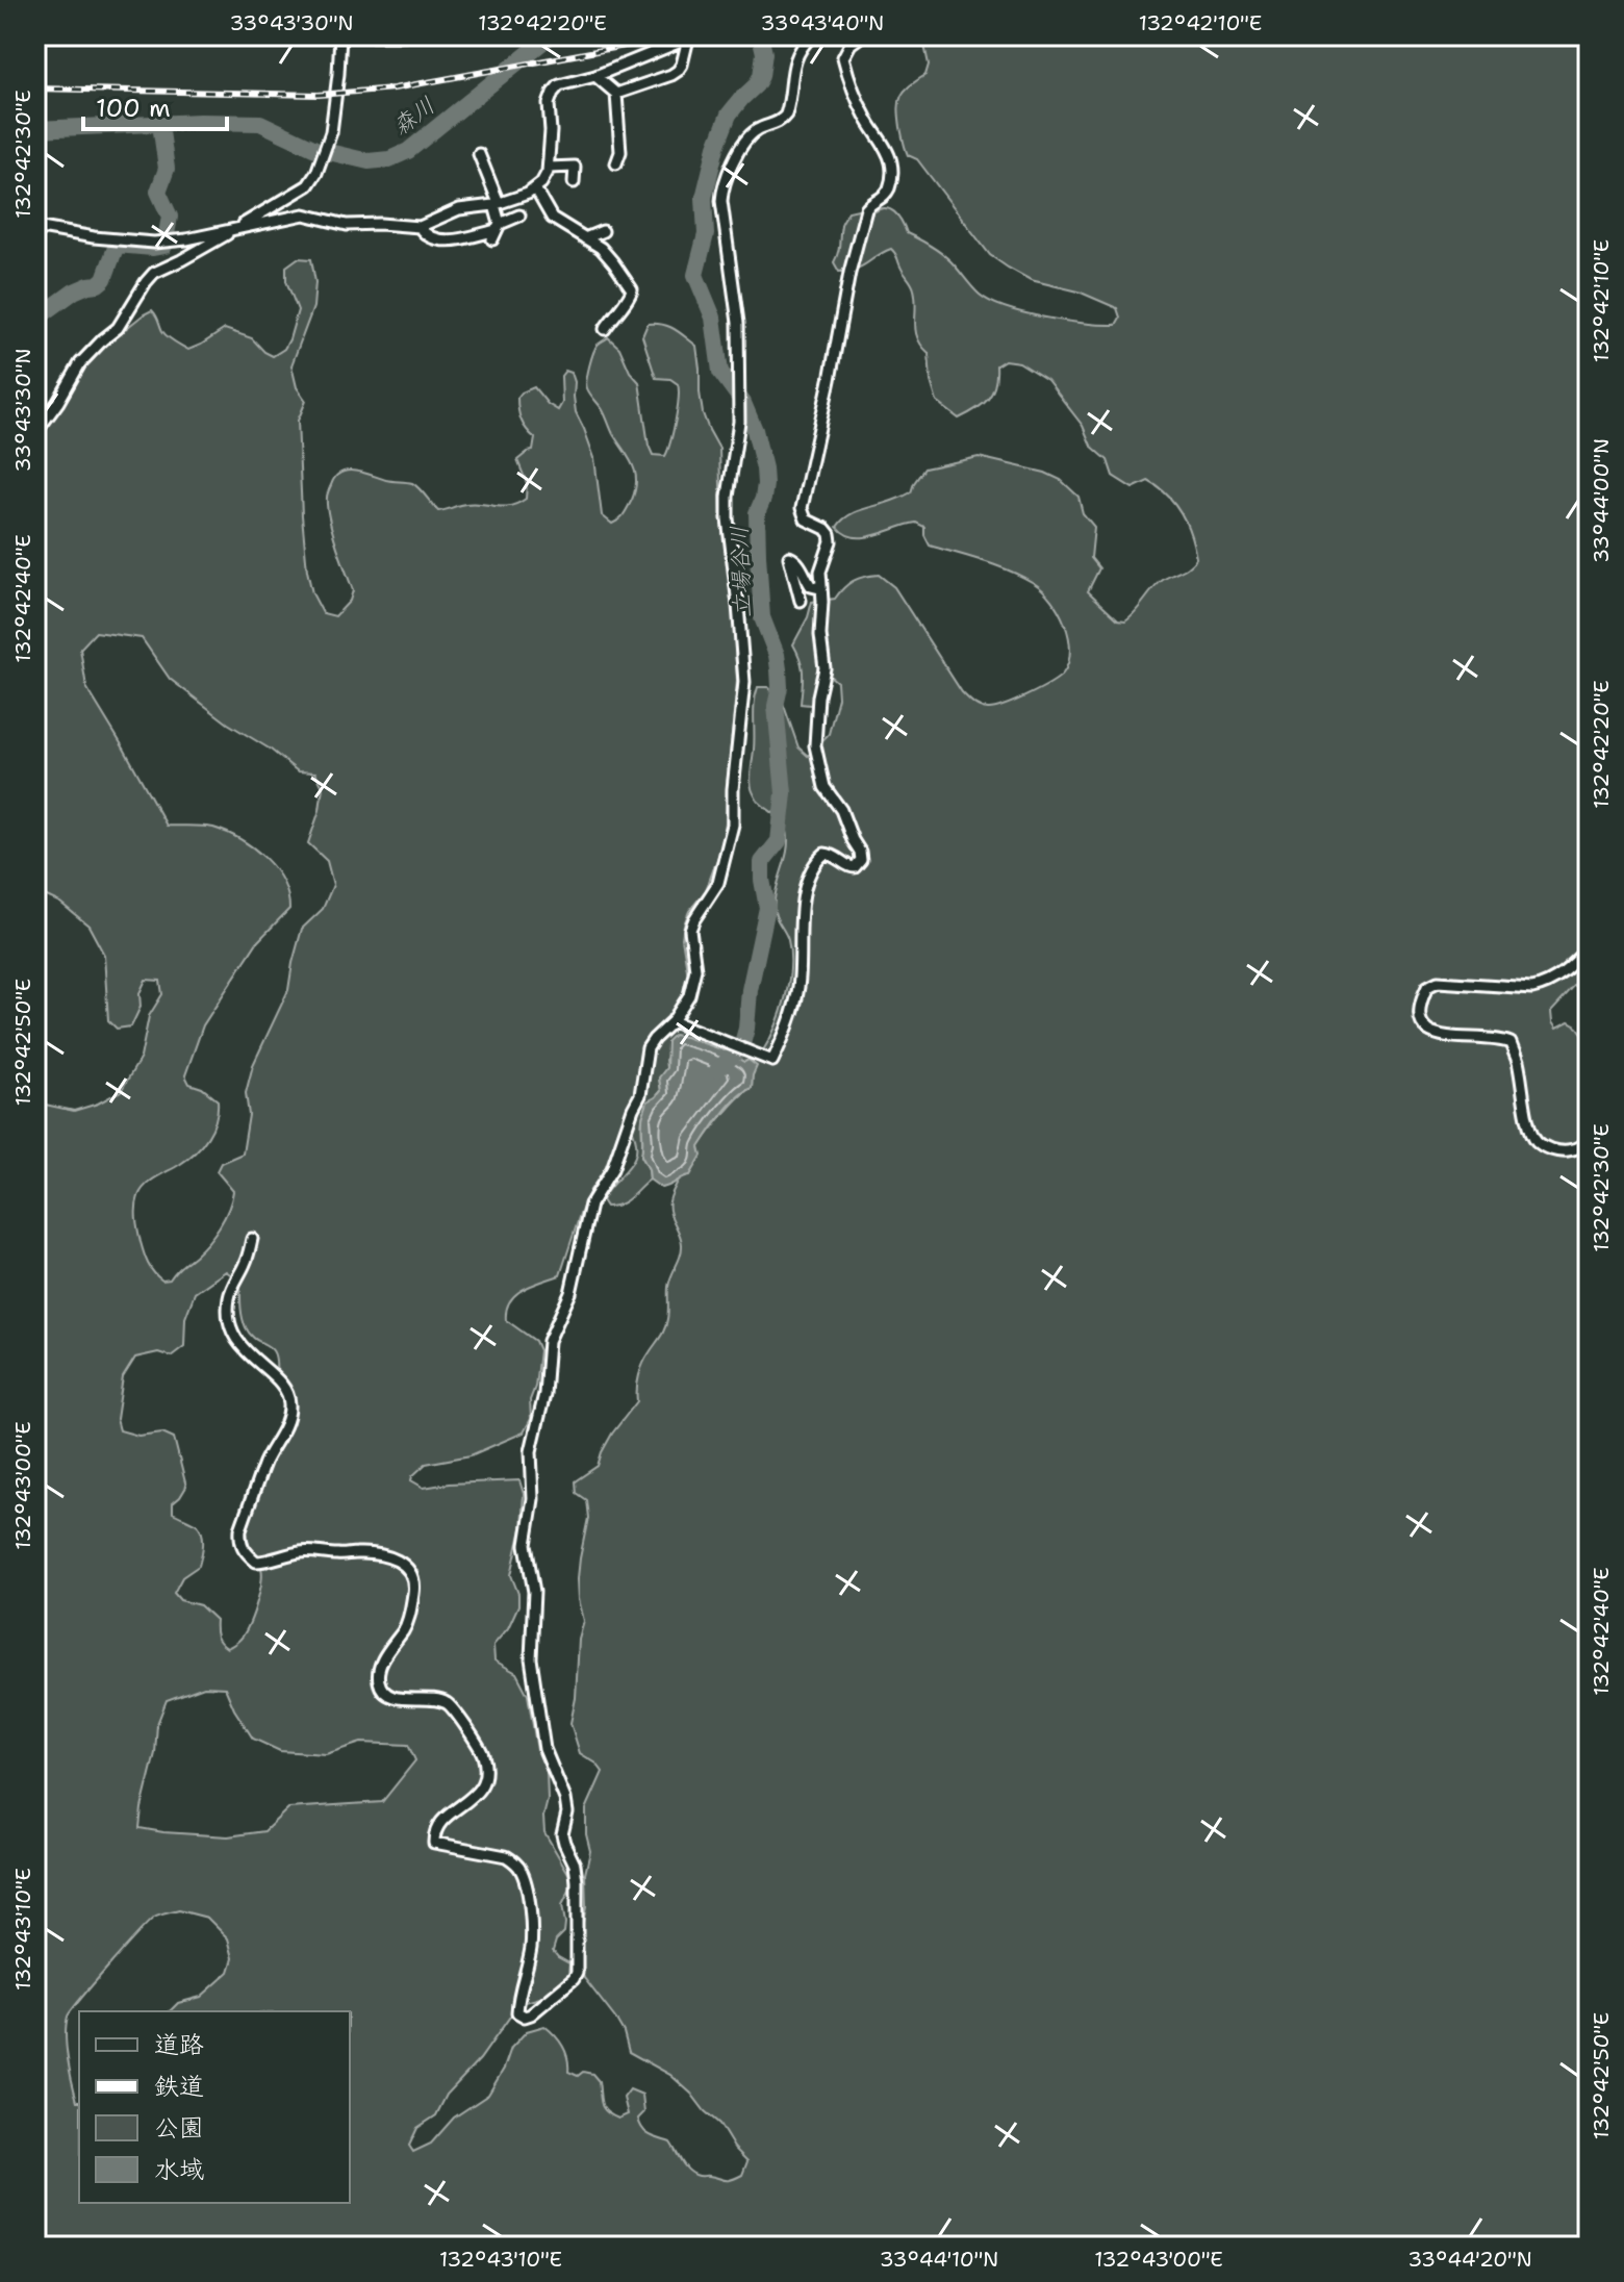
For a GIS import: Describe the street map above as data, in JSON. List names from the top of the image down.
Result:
{
  "water": ["森川", "立場谷川"],
  "legend": [
    "道路",
    "鉄道",
    "公園",
    "水域"
  ],
  "scale_bar": "100 m",
  "coordinates": [
    "33°43'30\"N",
    "132°42'20\"E",
    "33°43'40\"N",
    "132°42'10\"E",
    "132°42'30\"E",
    "33°44'00\"N",
    "132°42'40\"E",
    "132°42'50\"E",
    "132°43'00\"E",
    "132°43'10\"E",
    "33°44'10\"N",
    "33°44'20\"N"
  ]
}
